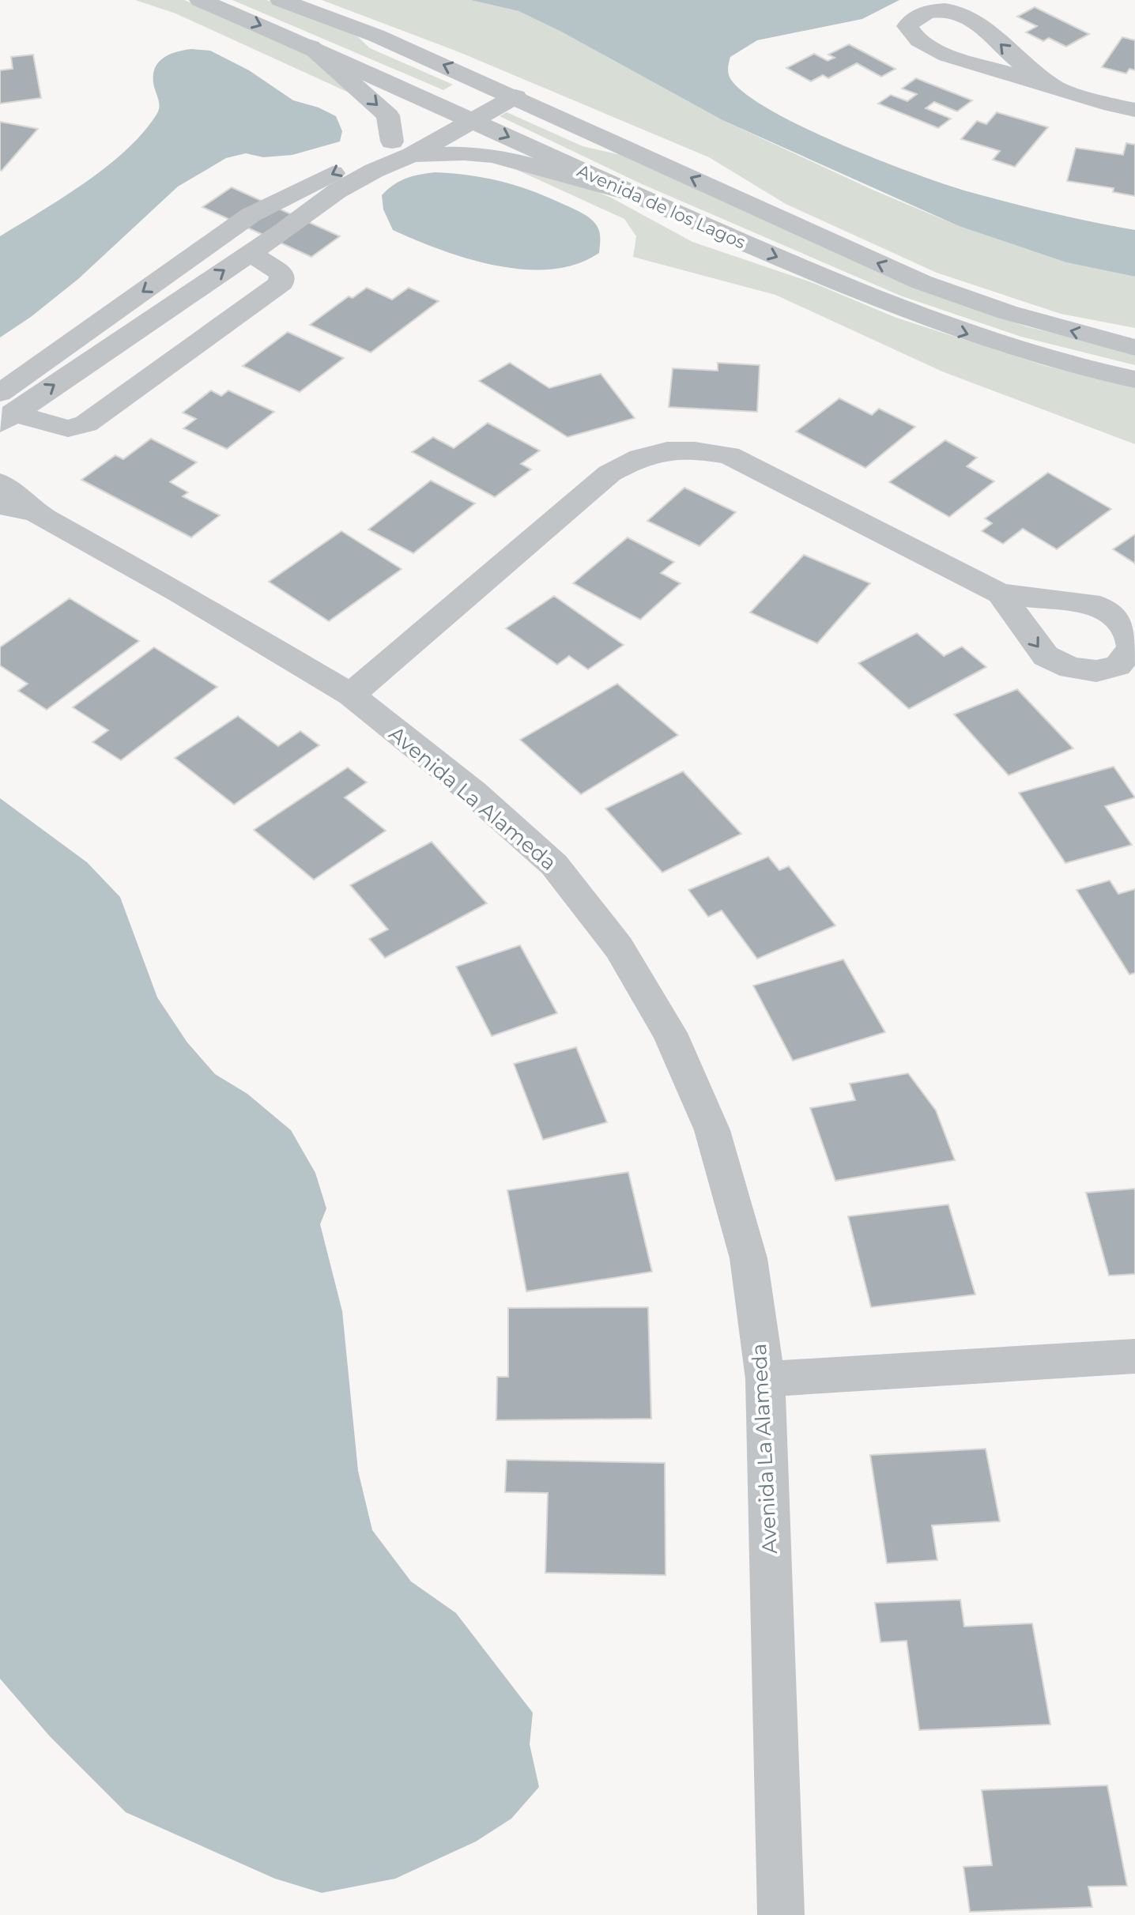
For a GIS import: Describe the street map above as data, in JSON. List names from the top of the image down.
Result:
{
  "streets": {
    "street": ["Avenida de los Lagos", "Avenida La Alameda"]
  }
}
